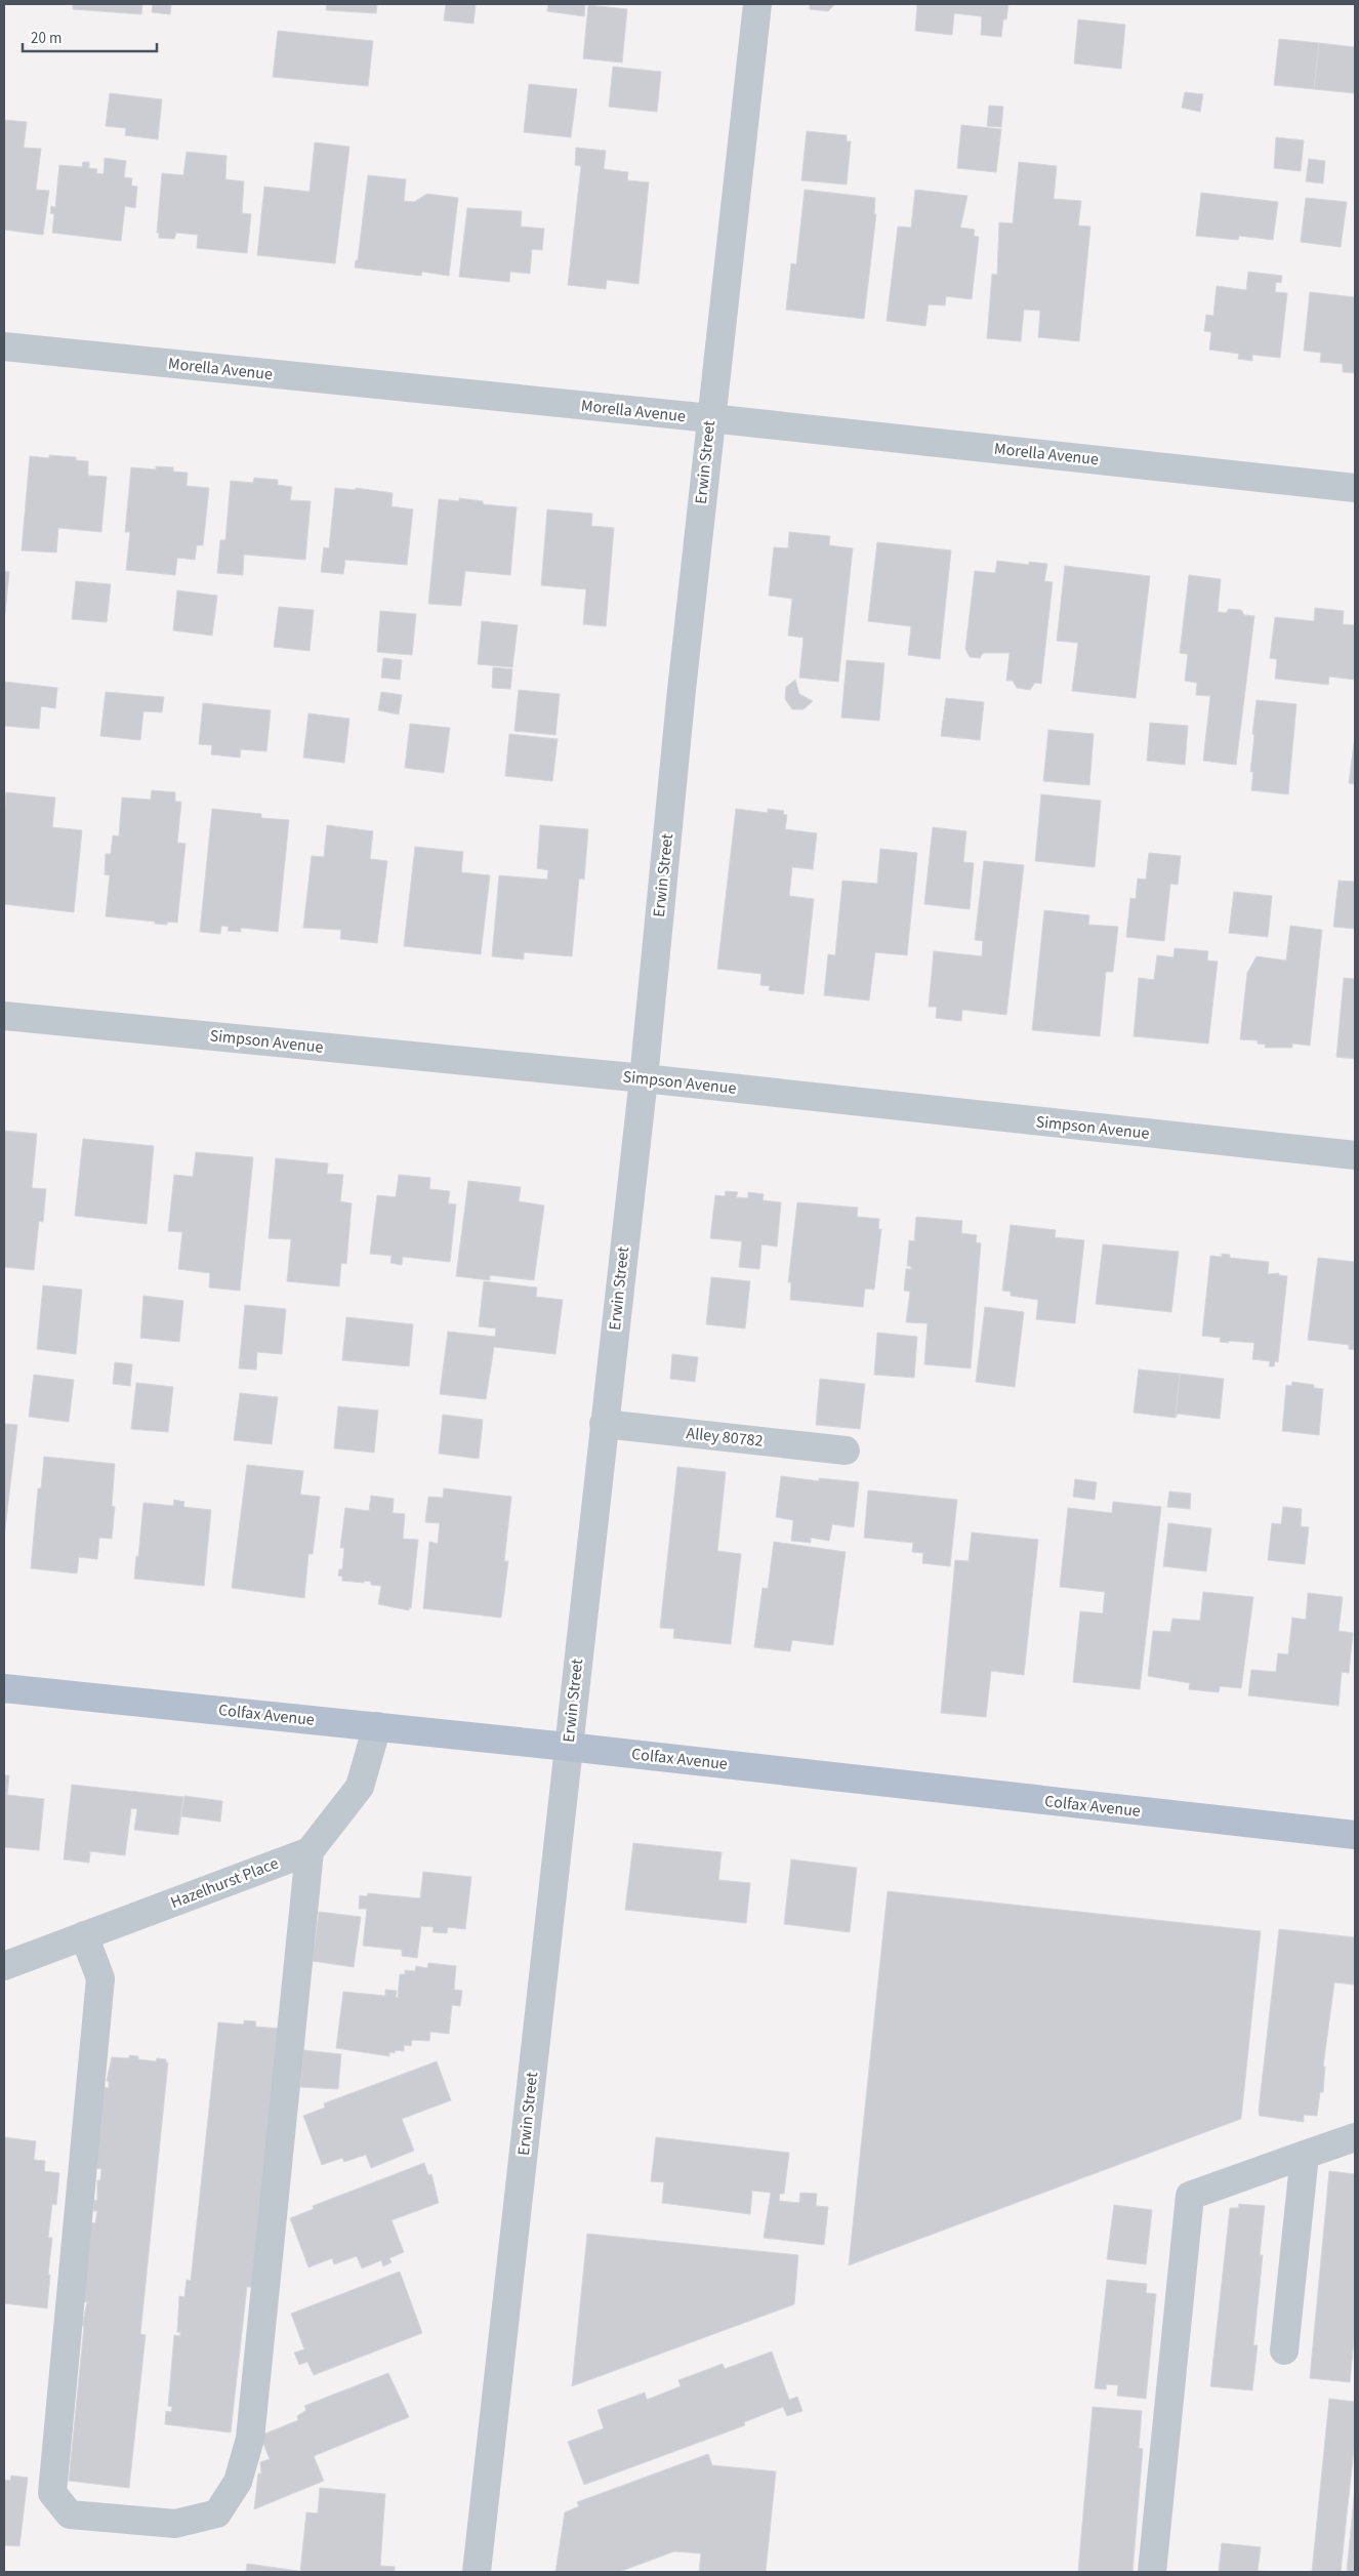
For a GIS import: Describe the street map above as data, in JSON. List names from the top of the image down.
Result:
{
  "streets": {
    "main road": ["Colfax Avenue"],
    "street": [
      "Morella Avenue",
      "Erwin Street",
      "Simpson Avenue",
      "Alley 80782",
      "Hazelhurst Place"
    ]
  },
  "crossings": [
    ["Morella Avenue", "Erwin Street"],
    ["Erwin Street", "Simpson Avenue"],
    ["Erwin Street", "Alley 80782"],
    ["Erwin Street", "Colfax Avenue"]
  ],
  "scale_bar": "20 m"
}
